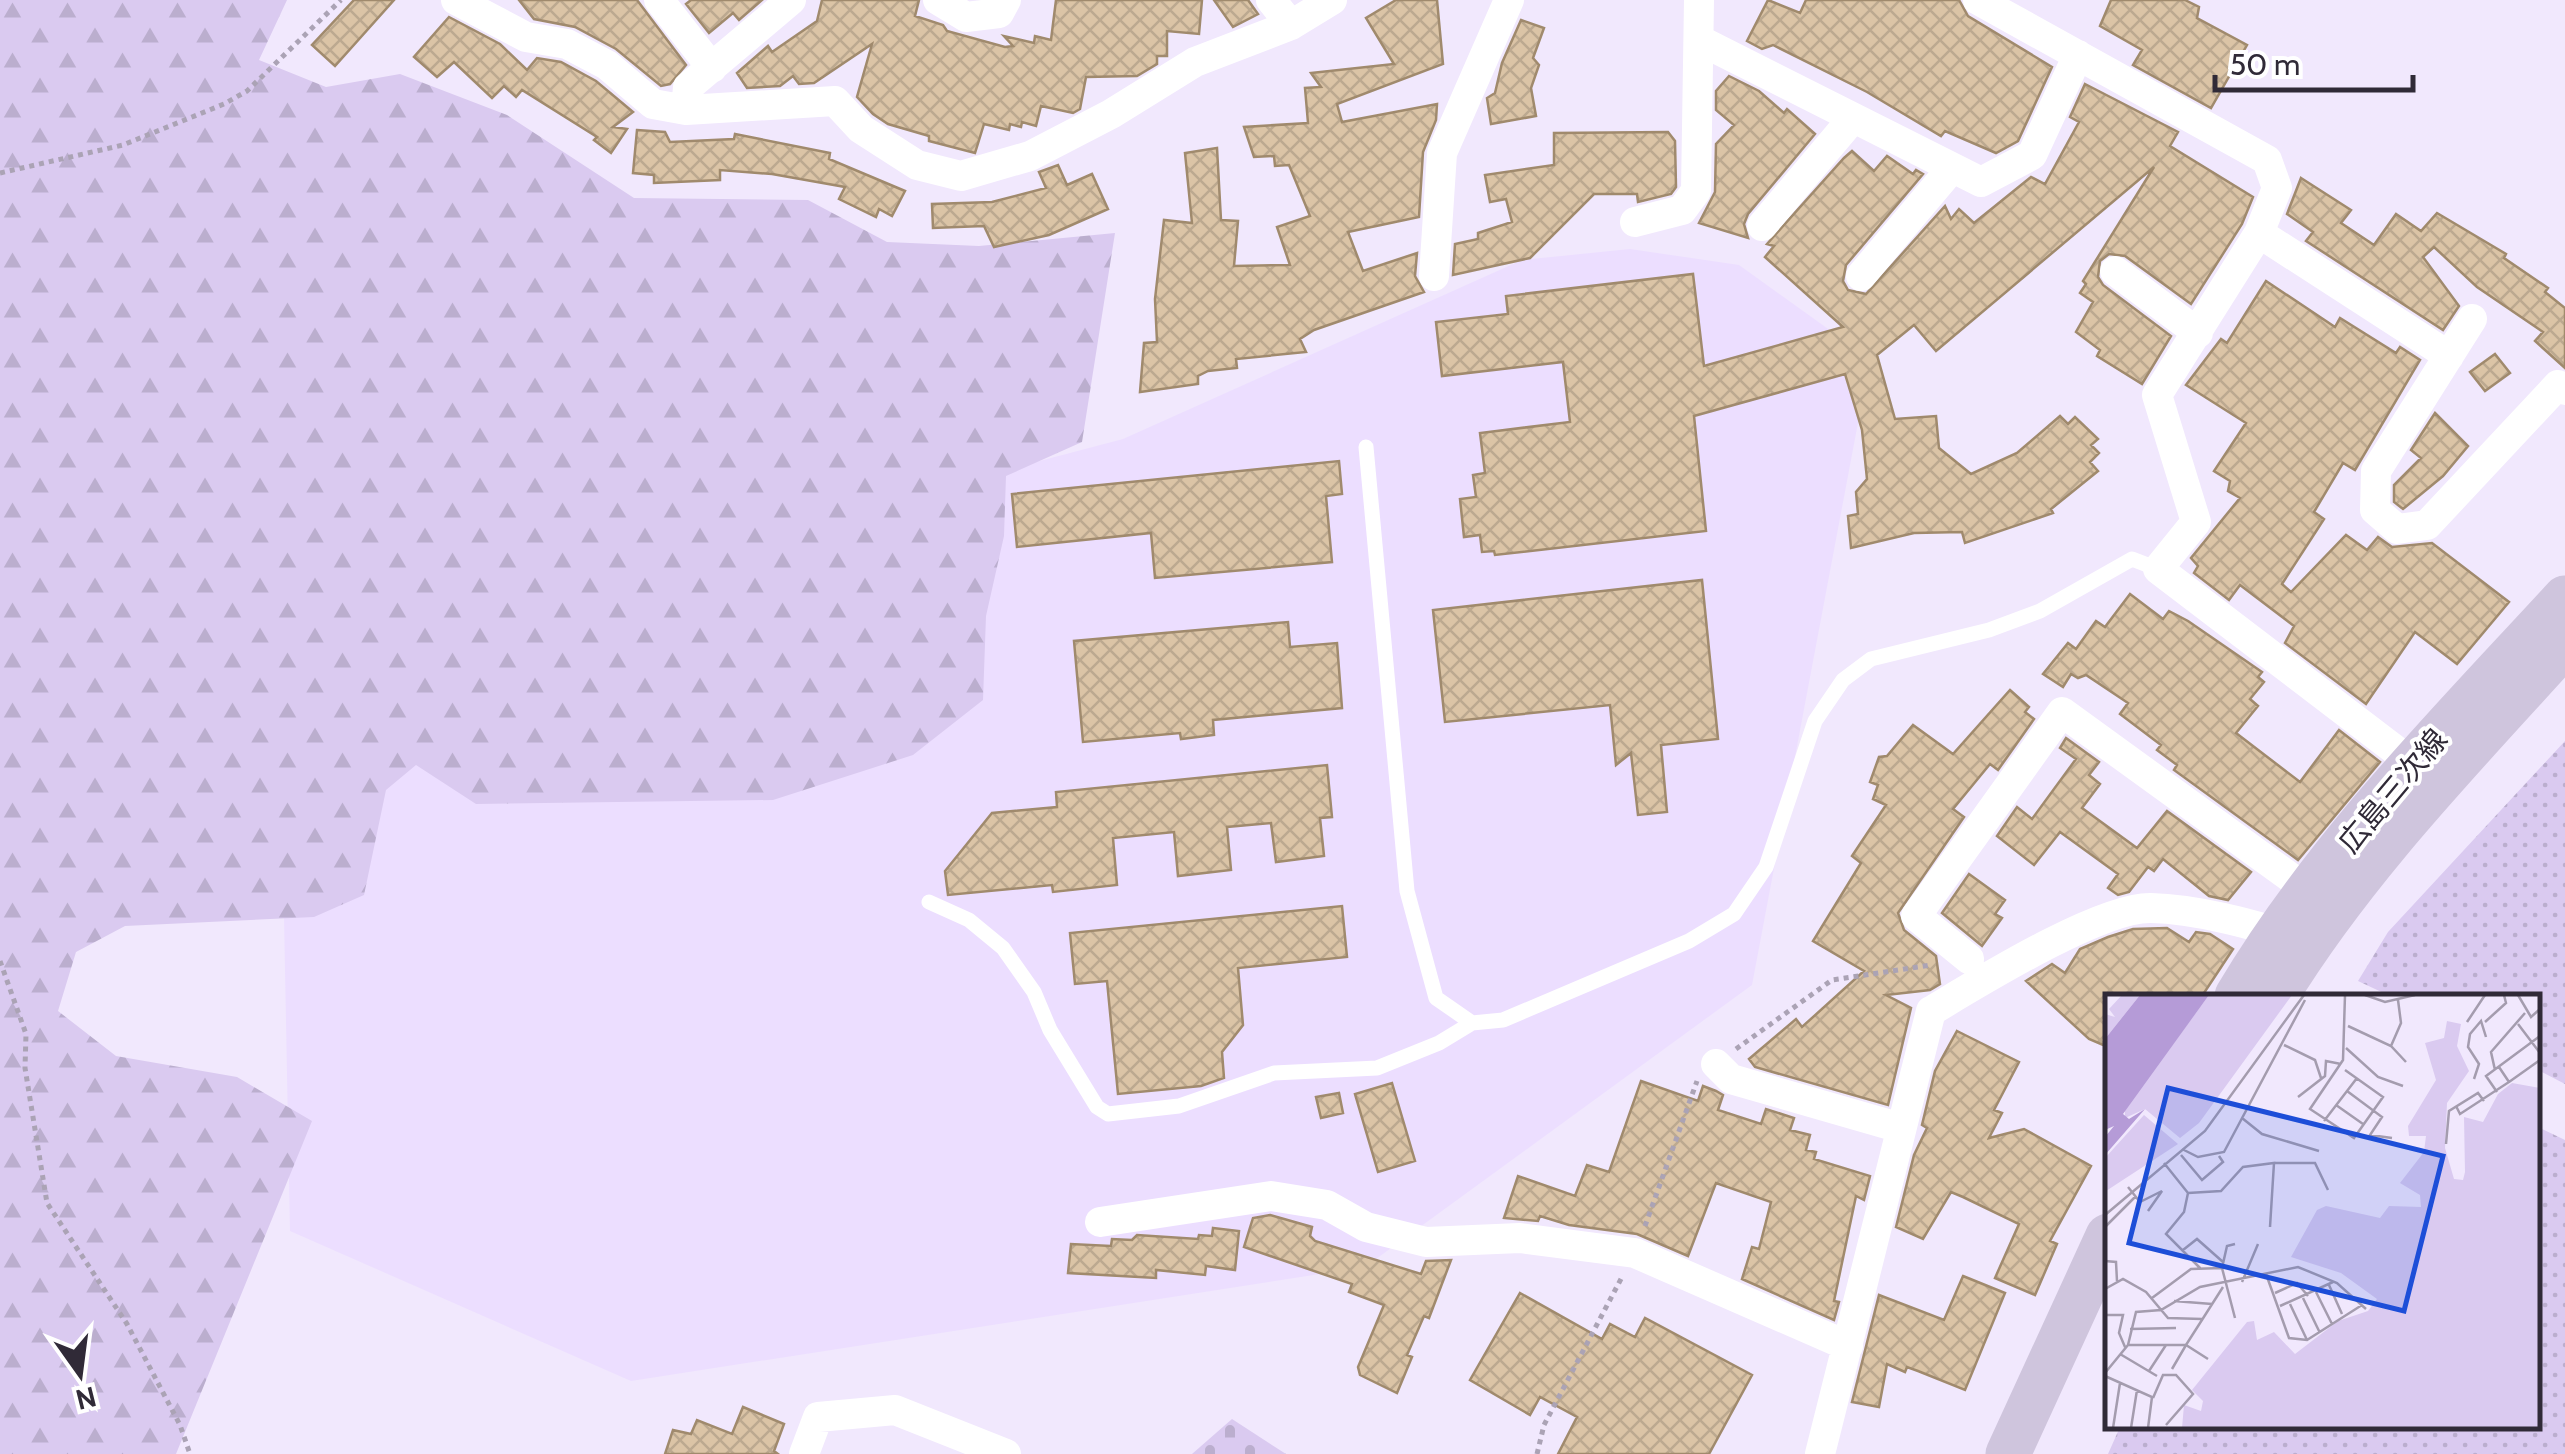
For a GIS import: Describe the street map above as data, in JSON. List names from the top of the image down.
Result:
{
  "streets": {
    "main road": ["広島三次線"]
  },
  "scale_bar": "50 m",
  "north": "bottom"
}
